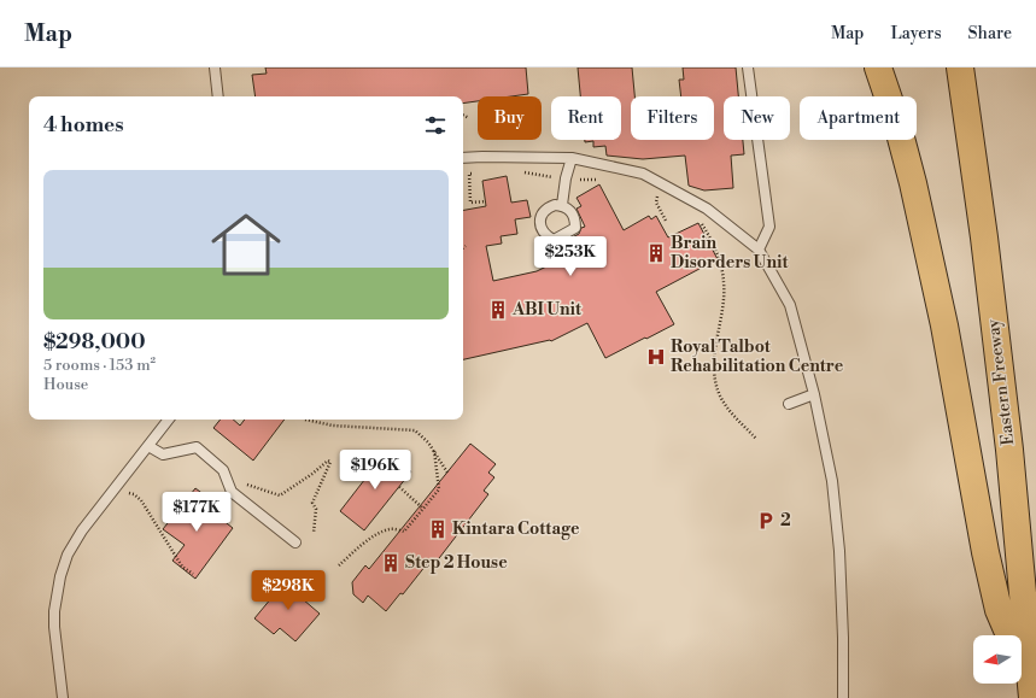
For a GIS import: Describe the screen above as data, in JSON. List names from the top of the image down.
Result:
{
  "streets": {
    "highway": ["Eastern Freeway"]
  },
  "places": {
    "building": [
      "Brain Disorders Unit",
      "ABI Unit",
      "Kintara Cottage",
      "Step 2 House"
    ],
    "hospital": ["Royal Talbot Rehabilitation Centre"],
    "parking": ["2"]
  },
  "north": "left",
  "page": {
    "header": "Map",
    "nav": ["Map", "Layers", "Share"],
    "chip": [
      "Buy",
      "Rent",
      "Filters",
      "New",
      "Apartment"
    ],
    "heading": "4 homes",
    "list": [
      {
        "name": "$298,000",
        "note": "5 rooms · 153 m² · House"
      }
    ],
    "price": [
      "$253K",
      "$196K",
      "$177K",
      "$298K"
    ]
  }
}
